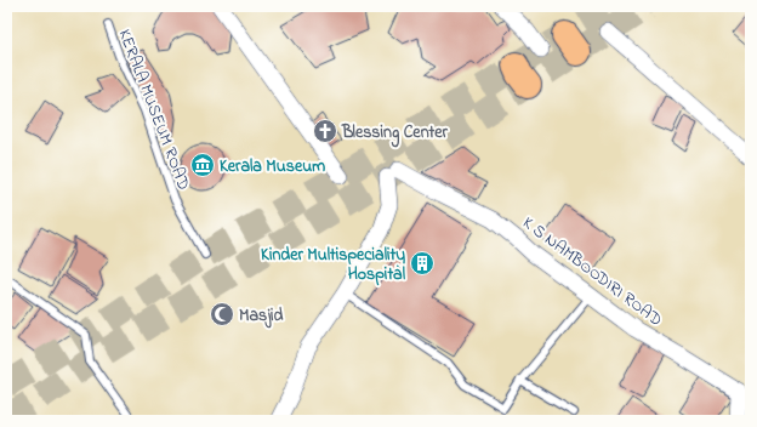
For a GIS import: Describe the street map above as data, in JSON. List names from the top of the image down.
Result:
{
  "streets": {
    "street": ["K S NAMBOODIRI ROAD"],
    "lane": ["KERALA MUSEUM ROAD"]
  },
  "places": {
    "church": ["Blessing Center"],
    "museum": ["Kerala Museum"],
    "building": ["Kinder Multispeciality Hospital"],
    "mosque": ["Masjid"]
  }
}
